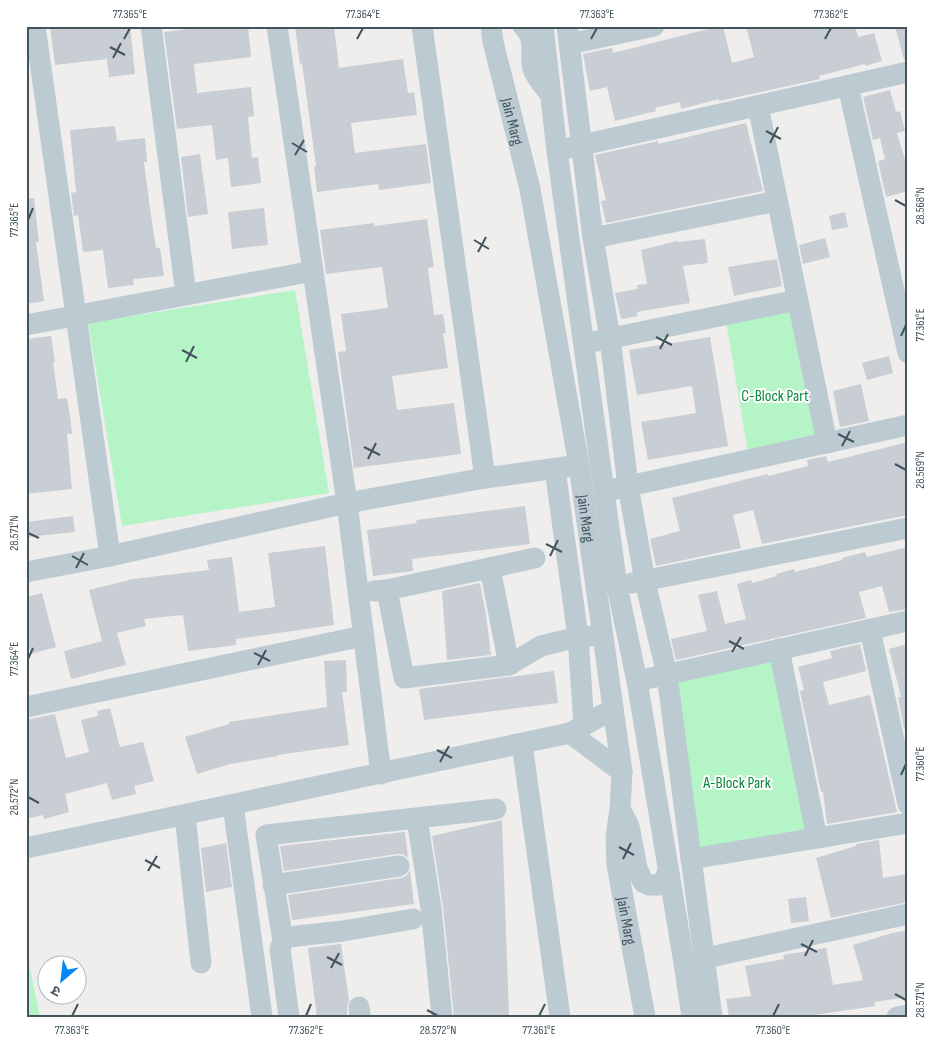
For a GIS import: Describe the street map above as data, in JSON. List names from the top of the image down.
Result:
{
  "streets": {
    "street": ["Jain Marg"]
  },
  "parks": ["C-Block Part", "A-Block Park"],
  "north": "bottom left",
  "coordinates": [
    "77.365°E",
    "77.364°E",
    "77.363°E",
    "77.362°E",
    "28.568°N",
    "77.361°E",
    "28.569°N",
    "28.571°N",
    "77.360°E",
    "28.572°N"
  ]
}
